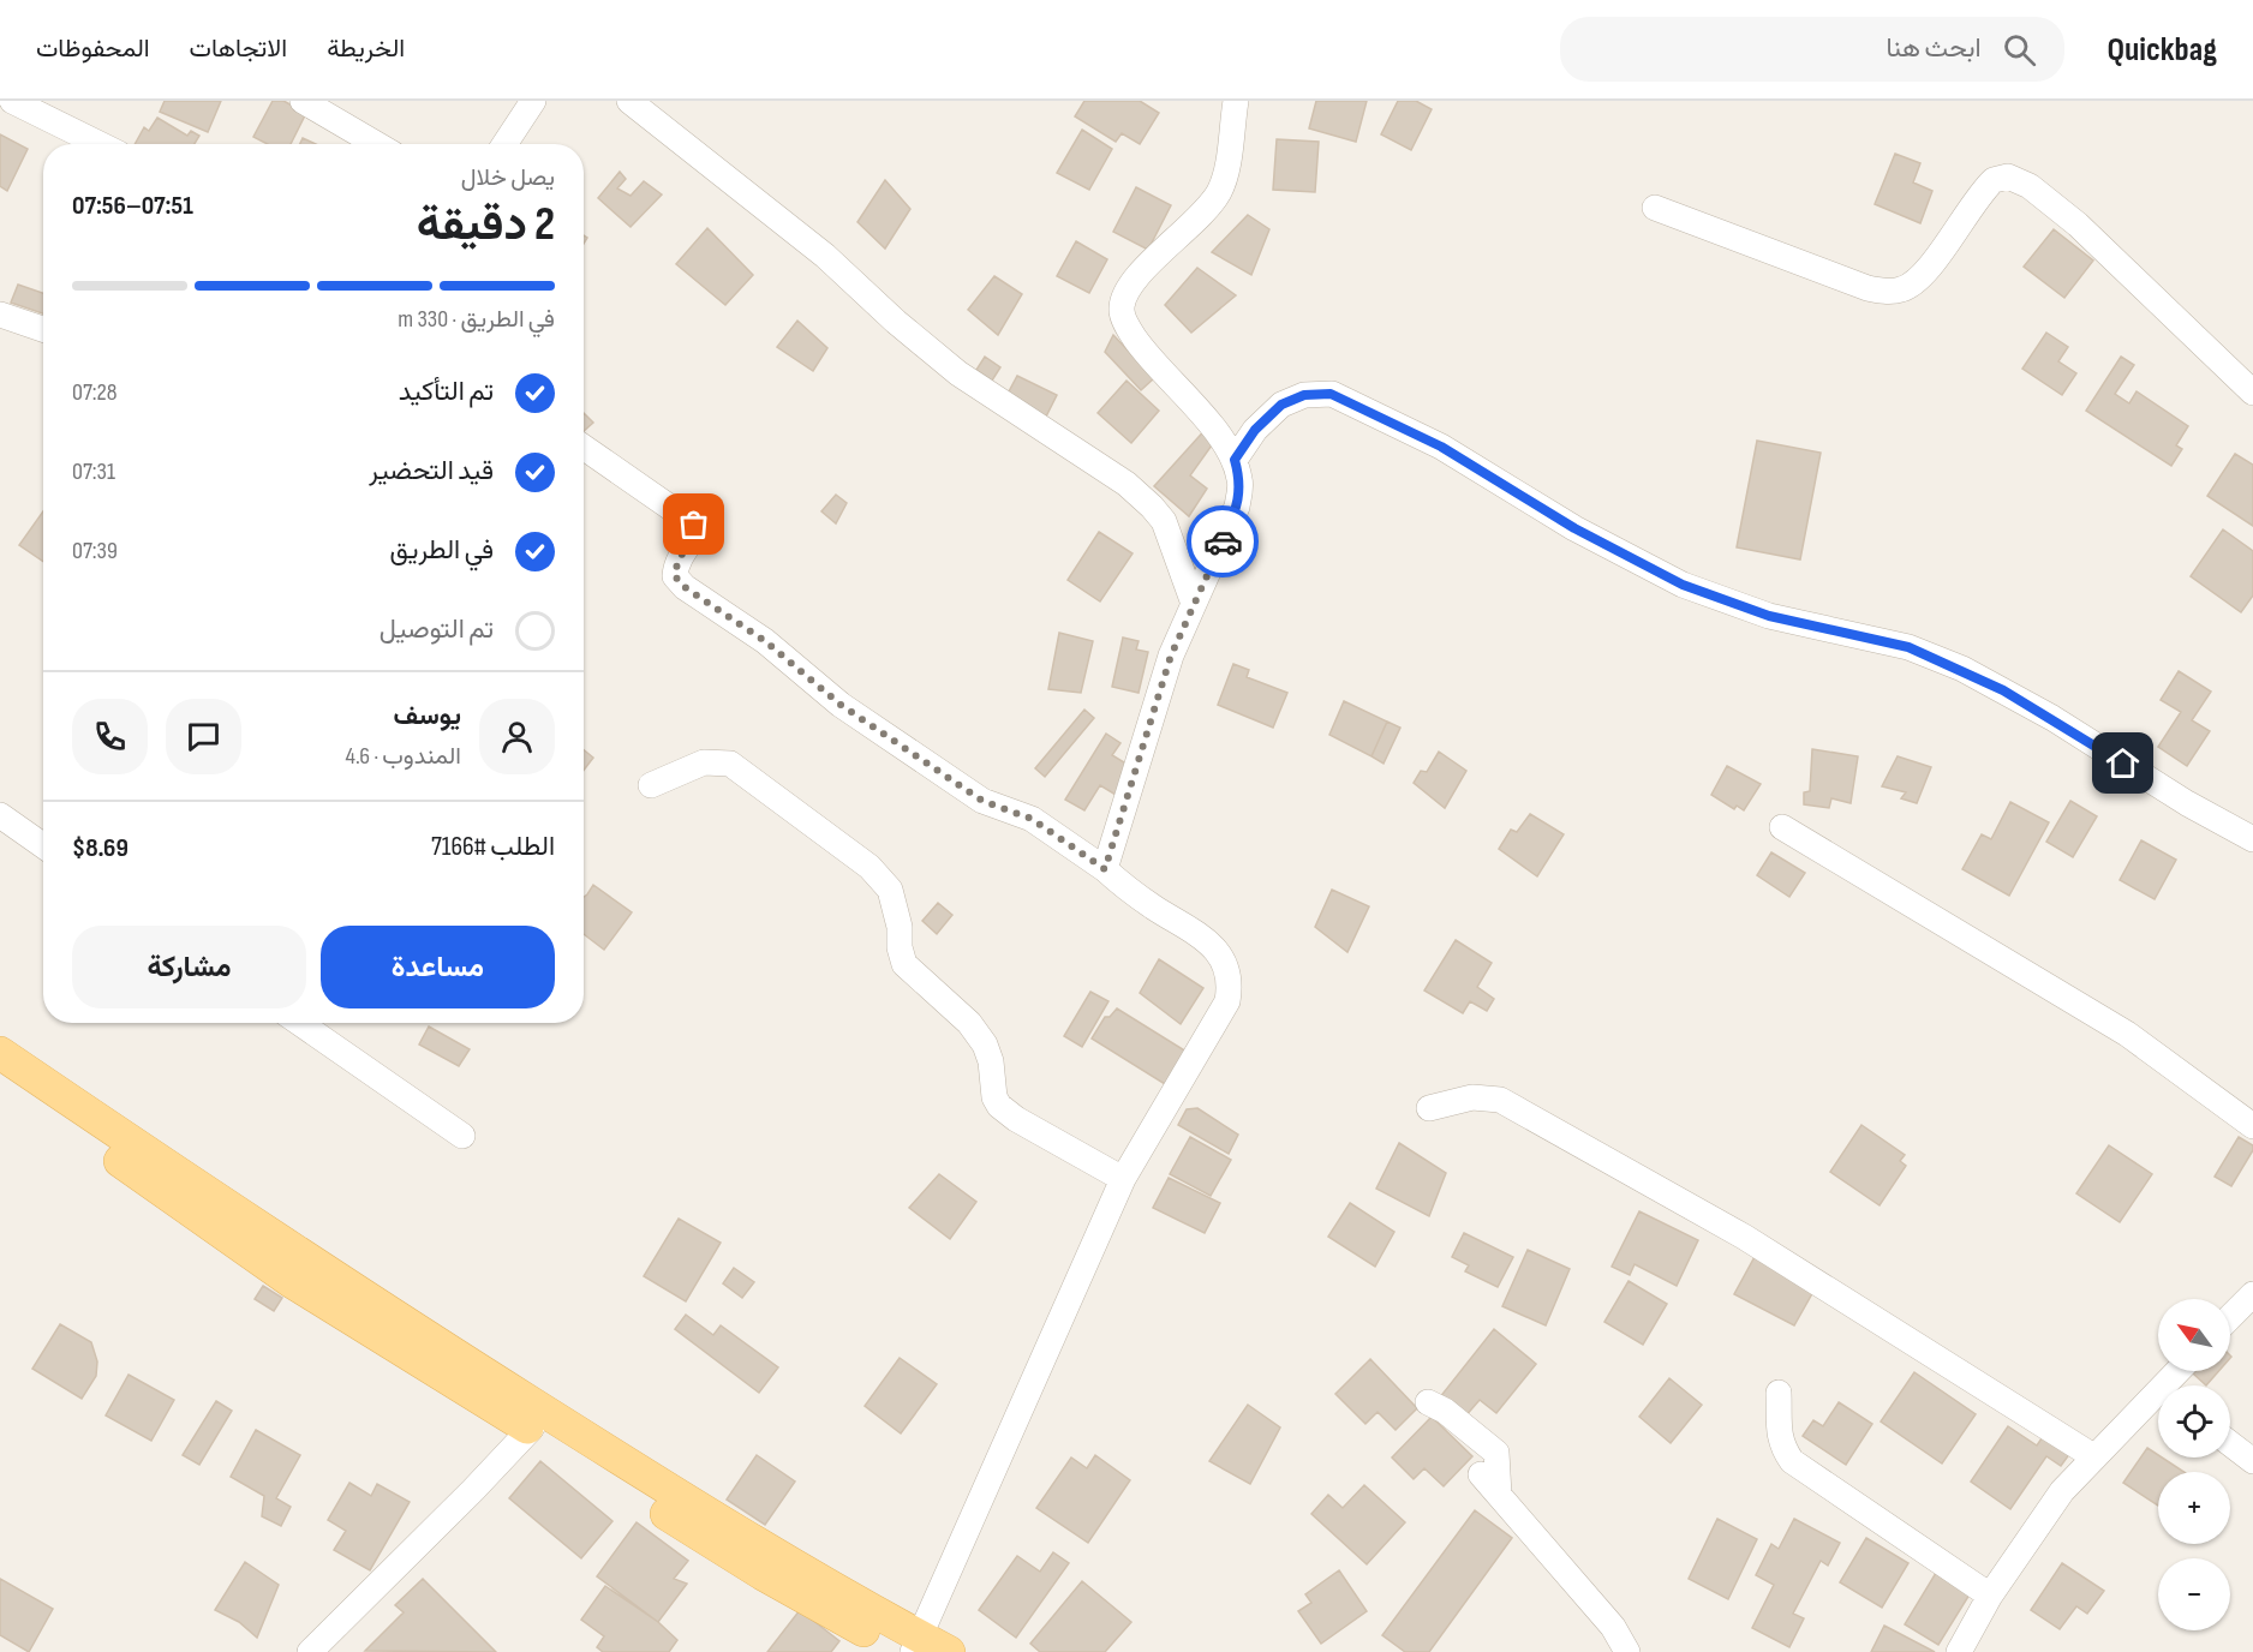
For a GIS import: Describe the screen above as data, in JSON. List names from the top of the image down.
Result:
{
  "north": "top left",
  "page": {
    "header": "Quickbag",
    "search": "ابحث هنا",
    "nav": ["الخريطة", "الاتجاهات", "المحفوظات"],
    "heading": ["2 دقيقة", "يصل خلال", "07:51–07:56"],
    "panel": [
      "يوسف",
      "المندوب · 4.6",
      "الطلب #7166",
      "$8.69"
    ],
    "bar": "في الطريق · 330 m",
    "list": [
      ["تم التأكيد", "07:28"],
      ["قيد التحضير", "07:31"],
      ["في الطريق", "07:39"],
      "تم التوصيل"
    ],
    "buttons": ["مساعدة", "مشاركة"],
    "map_buttons": ["+", "−"]
  }
}
